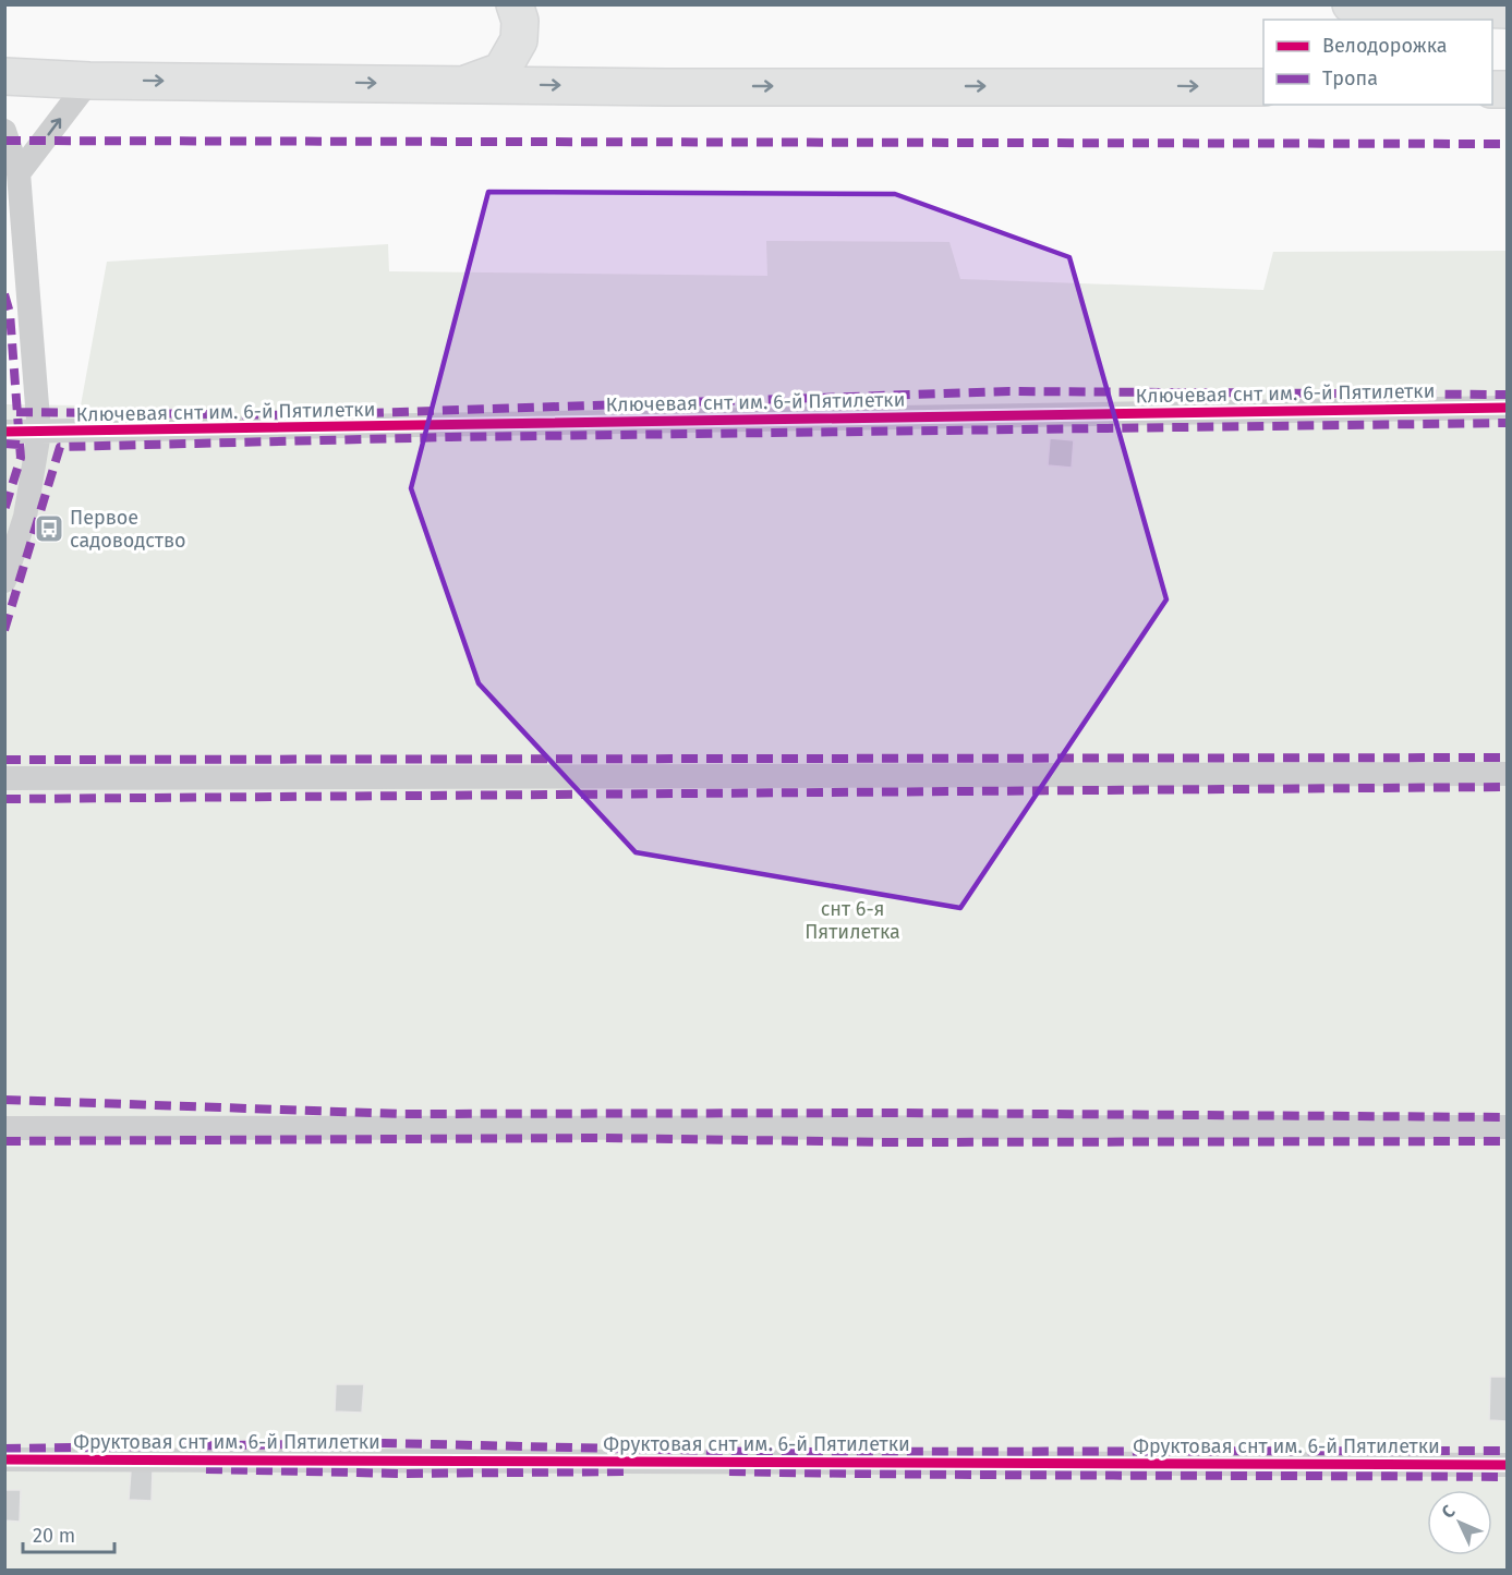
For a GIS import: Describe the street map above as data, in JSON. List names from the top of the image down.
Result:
{
  "streets": {
    "street": ["Ключевая снт им. 6-й Пятилетки", "Фруктовая снт им. 6-й Пятилетки"]
  },
  "parks": ["снт 6-я Пятилетка"],
  "places": {
    "bus stop": ["Первое садоводство"]
  },
  "legend": ["Велодорожка", "Тропа"],
  "scale_bar": "20 m",
  "north": "top left"
}
